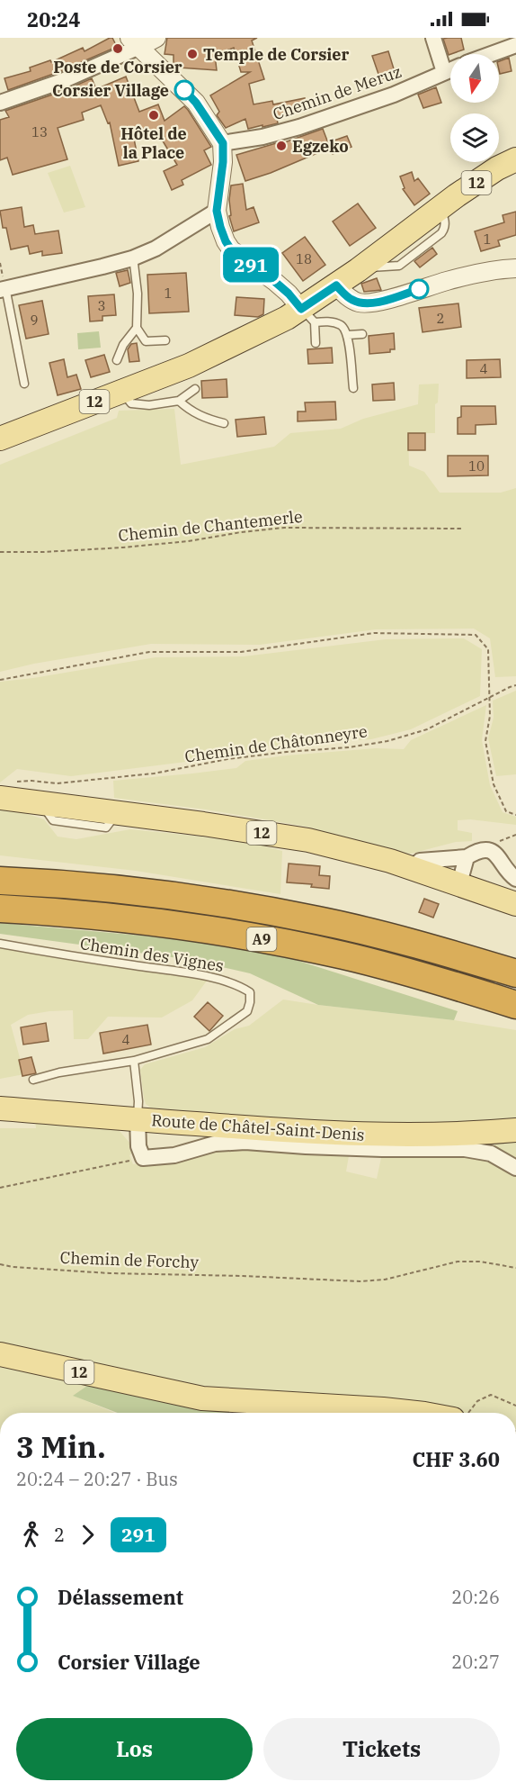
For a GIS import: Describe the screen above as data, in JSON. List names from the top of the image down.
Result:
{
  "streets": {
    "highway": ["A9"],
    "main road": ["12", "Route de Châtel-Saint-Denis"],
    "street": ["Chemin de Meruz"],
    "lane": ["Chemin des Vignes"],
    "path": ["Chemin de Chantemerle", "Chemin de Châtonneyre", "Chemin de Forchy"]
  },
  "crossings": [
    ["12", "Chemin de Châtonneyre"]
  ],
  "places": [
    "Poste de Corsier",
    "Temple de Corsier",
    "Corsier Village",
    "Hôtel de la Place",
    "Egzeko"
  ],
  "lines": ["bus line 291"],
  "house_numbers": [
    "13",
    "1",
    "18",
    "1",
    "3",
    "2",
    "9",
    "4",
    "10",
    "4"
  ],
  "north": "bottom",
  "page": {
    "status": "20:24",
    "on_map": "291",
    "heading": ["3 Min.", "20:24 – 20:27 · Bus", "CHF 3.60"],
    "legs": ["2", "291"],
    "list": [
      {
        "name": "Délassement",
        "value": "20:26"
      },
      {
        "name": "Corsier Village",
        "value": "20:27"
      }
    ],
    "buttons": ["Los", "Tickets"]
  }
}
